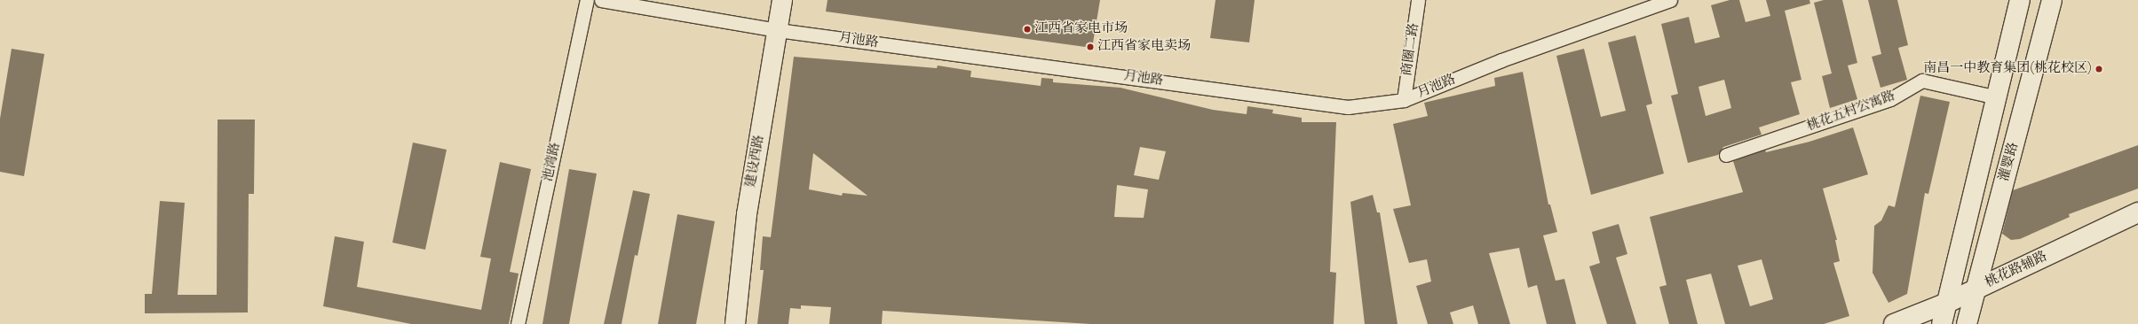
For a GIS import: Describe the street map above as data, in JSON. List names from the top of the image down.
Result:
{
  "streets": {
    "main road": ["建设西路", "灌婴路", "桃花路辅路"],
    "street": [
      "月池路",
      "商圈二路",
      "桃花五村公寓路",
      "池湾路"
    ]
  },
  "crossings": [
    ["月池路", "商圈二路"],
    ["月池路", "建设西路"],
    ["桃花五村公寓路", "灌婴路"],
    ["灌婴路", "桃花路辅路"]
  ],
  "places": ["江西省家电市场", "江西省家电卖场", "南昌一中教育集团(桃花校区)"]
}
